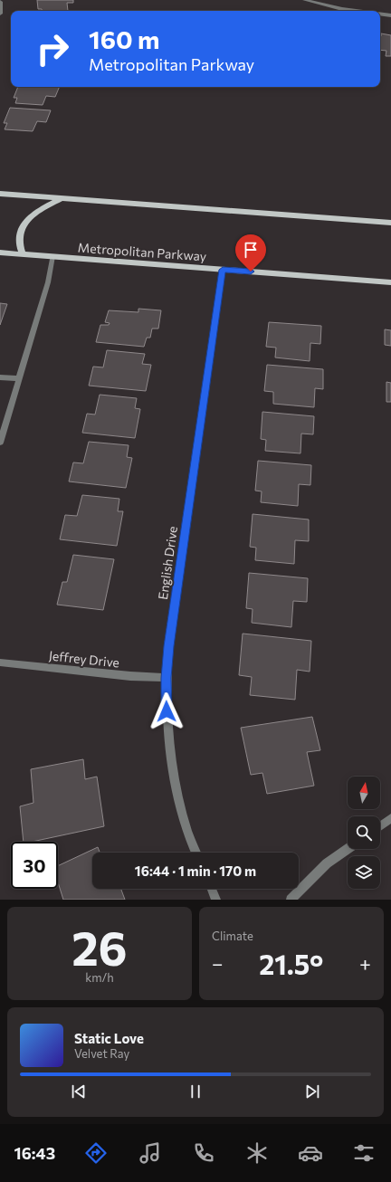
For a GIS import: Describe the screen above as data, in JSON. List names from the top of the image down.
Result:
{
  "streets": {
    "main road": ["Metropolitan Parkway"],
    "street": ["English Drive", "Jeffrey Drive"]
  },
  "crossings": [
    ["Metropolitan Parkway", "English Drive"],
    ["English Drive", "Jeffrey Drive"]
  ],
  "north": "top",
  "page": {
    "turn": ["160 m", "Metropolitan Parkway"],
    "limit": "30",
    "trip": "16:44 · 1 min · 170 m",
    "tile": [
      ["26", "km/h"],
      "Climate"
    ],
    "heat": ["−", "21.5°", "+"],
    "song": ["Static Love", "Velvet Ray"],
    "tabs": "16:43"
  }
}
